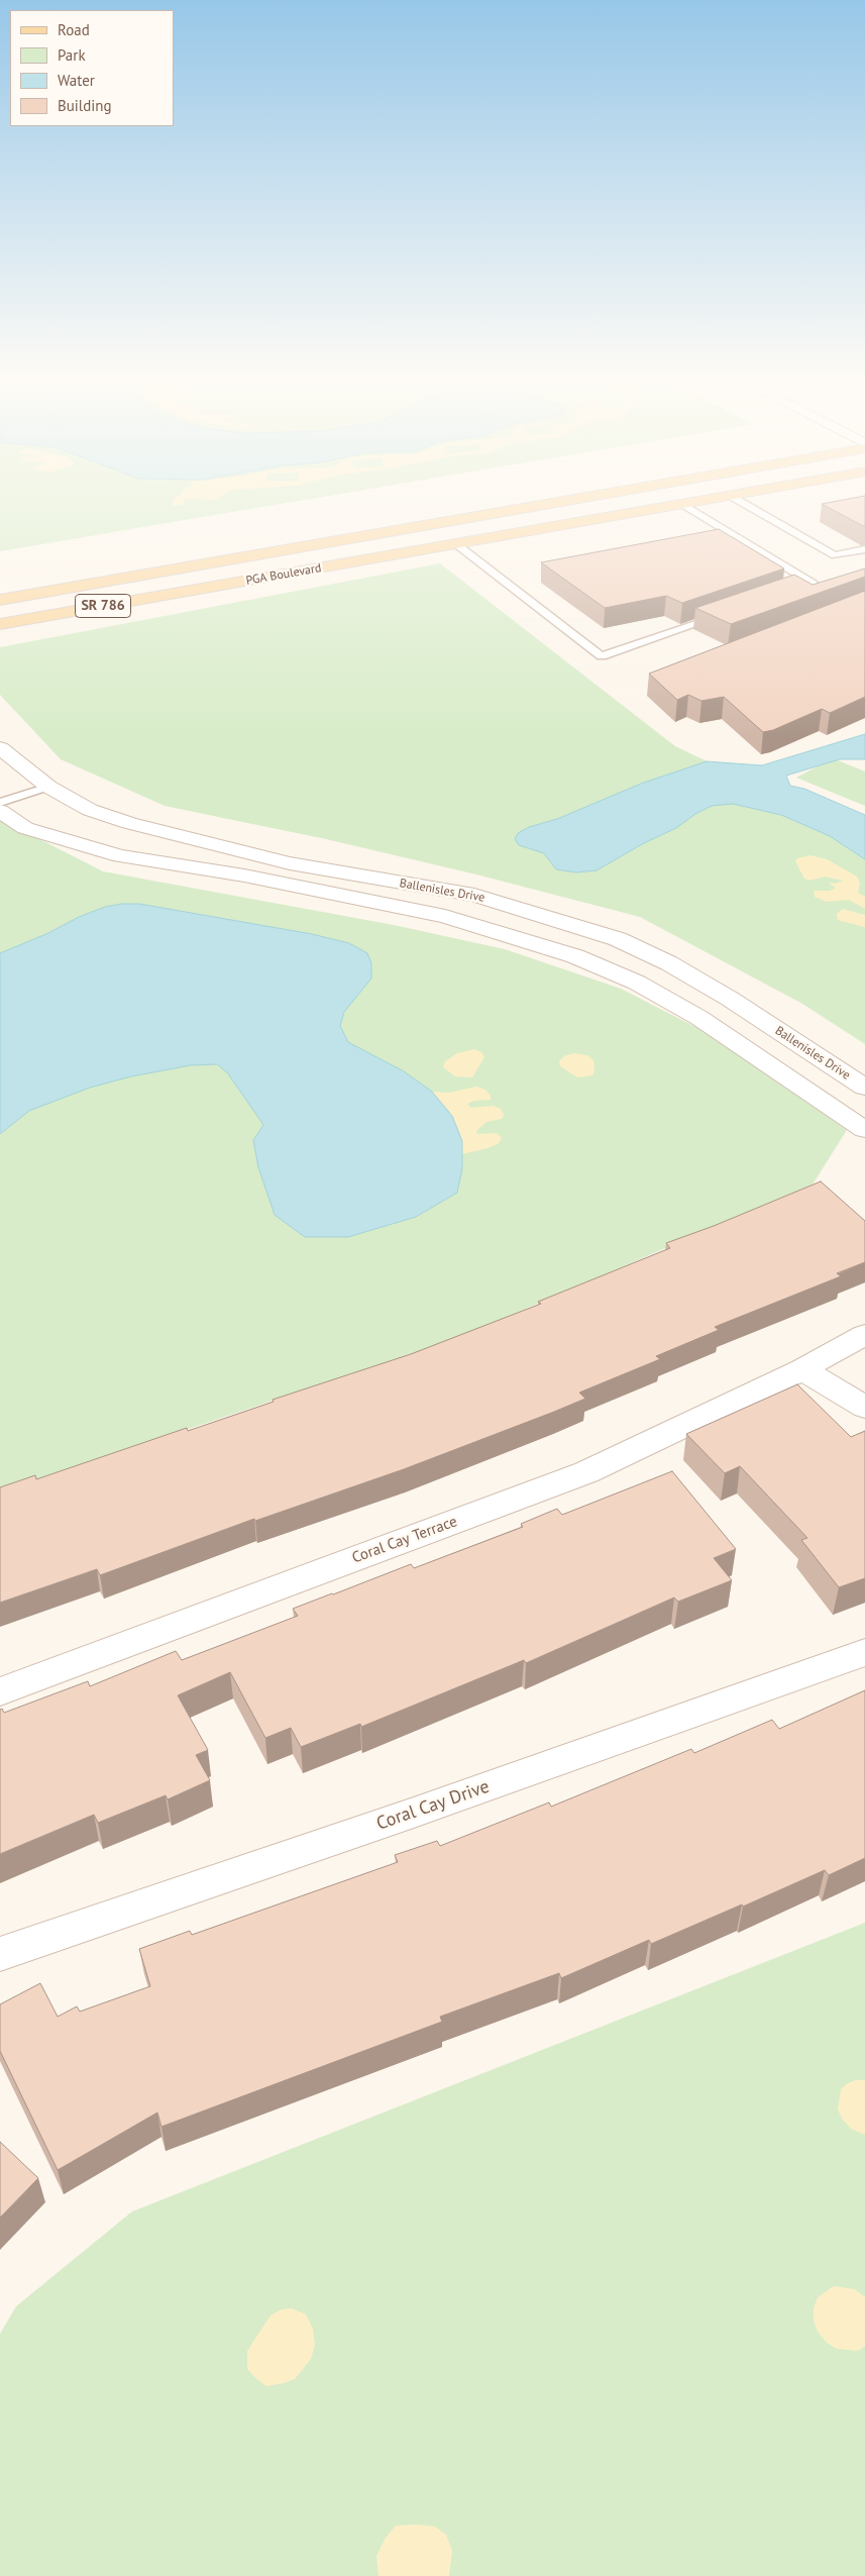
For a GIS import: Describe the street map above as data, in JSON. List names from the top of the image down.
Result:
{
  "streets": {
    "main road": ["PGA Boulevard", "SR 786"],
    "street": ["Ballenisles Drive", "Coral Cay Terrace", "Coral Cay Drive"]
  },
  "legend": [
    "Road",
    "Park",
    "Water",
    "Building"
  ]
}
